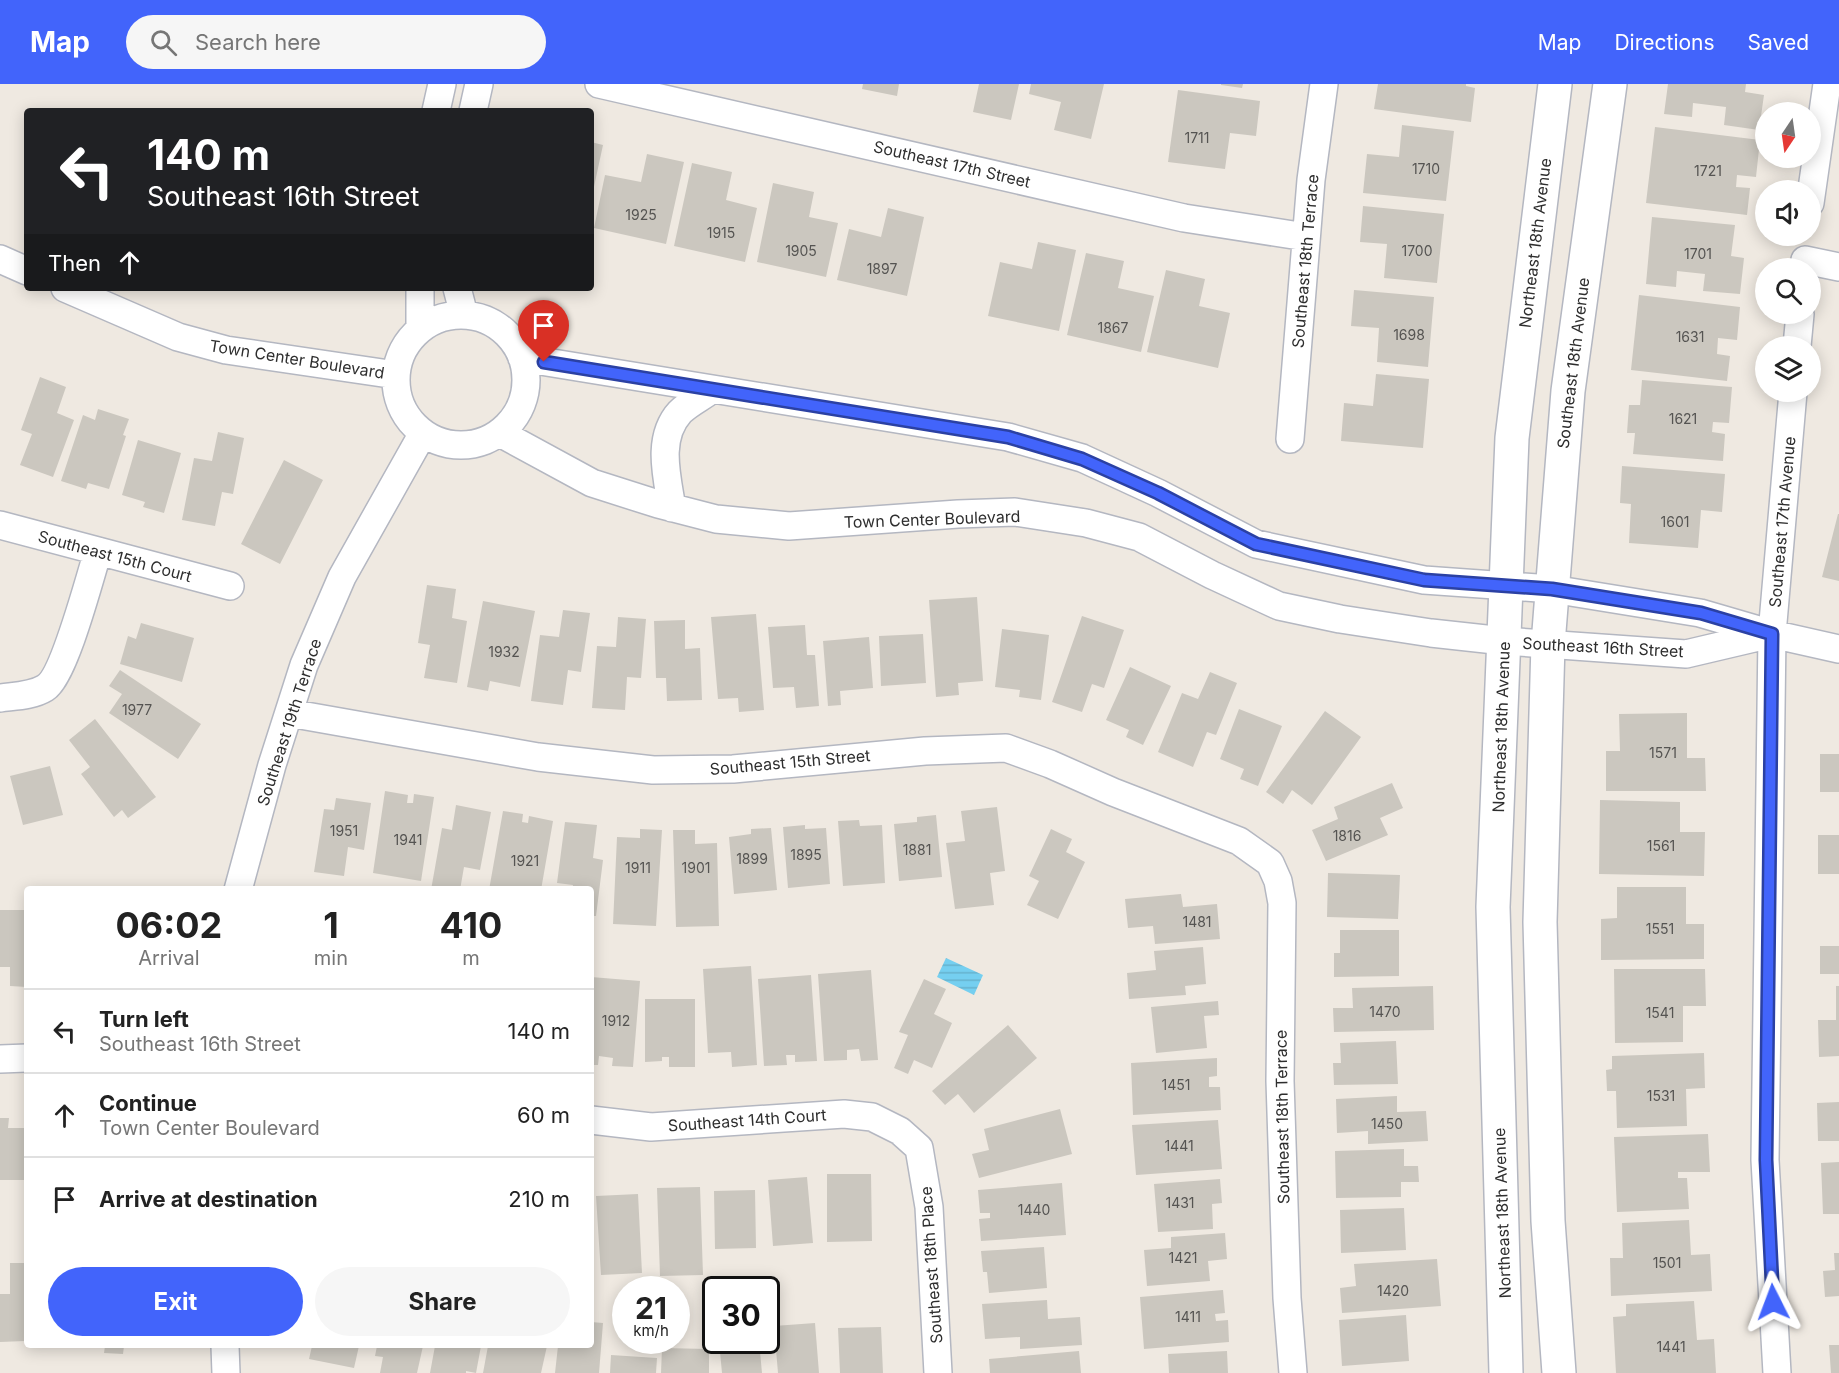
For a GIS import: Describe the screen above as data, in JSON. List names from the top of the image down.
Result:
{
  "streets": {
    "street": [
      "Southeast 17th Street",
      "Northeast 18th Avenue",
      "Southeast 18th Terrace",
      "Town Center Boulevard",
      "Southeast 18th Avenue",
      "Southeast 17th Avenue",
      "Southeast 15th Court",
      "Southeast 16th Street",
      "Southeast 19th Terrace",
      "Southeast 15th Street",
      "Southeast 14th Court",
      "Southeast 18th Place"
    ]
  },
  "crossings": [
    ["Southeast 17th Street", "Southeast 18th Terrace"],
    ["Northeast 18th Avenue", "Town Center Boulevard"],
    ["Northeast 18th Avenue", "Southeast 16th Street"],
    ["Southeast 18th Terrace", "Southeast 15th Street"],
    ["Town Center Boulevard", "Southeast 16th Street"],
    ["Town Center Boulevard", "Southeast 19th Terrace"],
    ["Southeast 18th Avenue", "Southeast 16th Street"],
    ["Southeast 17th Avenue", "Southeast 16th Street"],
    ["Southeast 19th Terrace", "Southeast 15th Street"],
    ["Southeast 14th Court", "Southeast 18th Place"]
  ],
  "house_numbers": [
    "1711",
    "1710",
    "1721",
    "1925",
    "1915",
    "1905",
    "1700",
    "1701",
    "1897",
    "1867",
    "1698",
    "1631",
    "1621",
    "1601",
    "1932",
    "1977",
    "1571",
    "1951",
    "1816",
    "1941",
    "1561",
    "1881",
    "1895",
    "1899",
    "1921",
    "1911",
    "1901",
    "1481",
    "1551",
    "1470",
    "1541",
    "1912",
    "1451",
    "1531",
    "1450",
    "1441",
    "1431",
    "1440",
    "1421",
    "1501",
    "1420",
    "1411",
    "1441"
  ],
  "north": "bottom",
  "page": {
    "header": "Map",
    "search": "Search here",
    "nav": ["Map", "Directions", "Saved"],
    "turn": ["140 m", "Southeast 16th Street"],
    "then": "Then",
    "eta": [
      "06:02",
      "Arrival",
      "1",
      "min",
      "410",
      "m"
    ],
    "list": [
      {
        "name": "Turn left",
        "note": "Southeast 16th Street",
        "value": "140 m"
      },
      {
        "name": "Continue",
        "note": "Town Center Boulevard",
        "value": "60 m"
      },
      {
        "name": "Arrive at destination",
        "value": "210 m"
      }
    ],
    "buttons": ["Exit", "Share"],
    "speed": "21 km/h",
    "limit": "30"
  }
}
